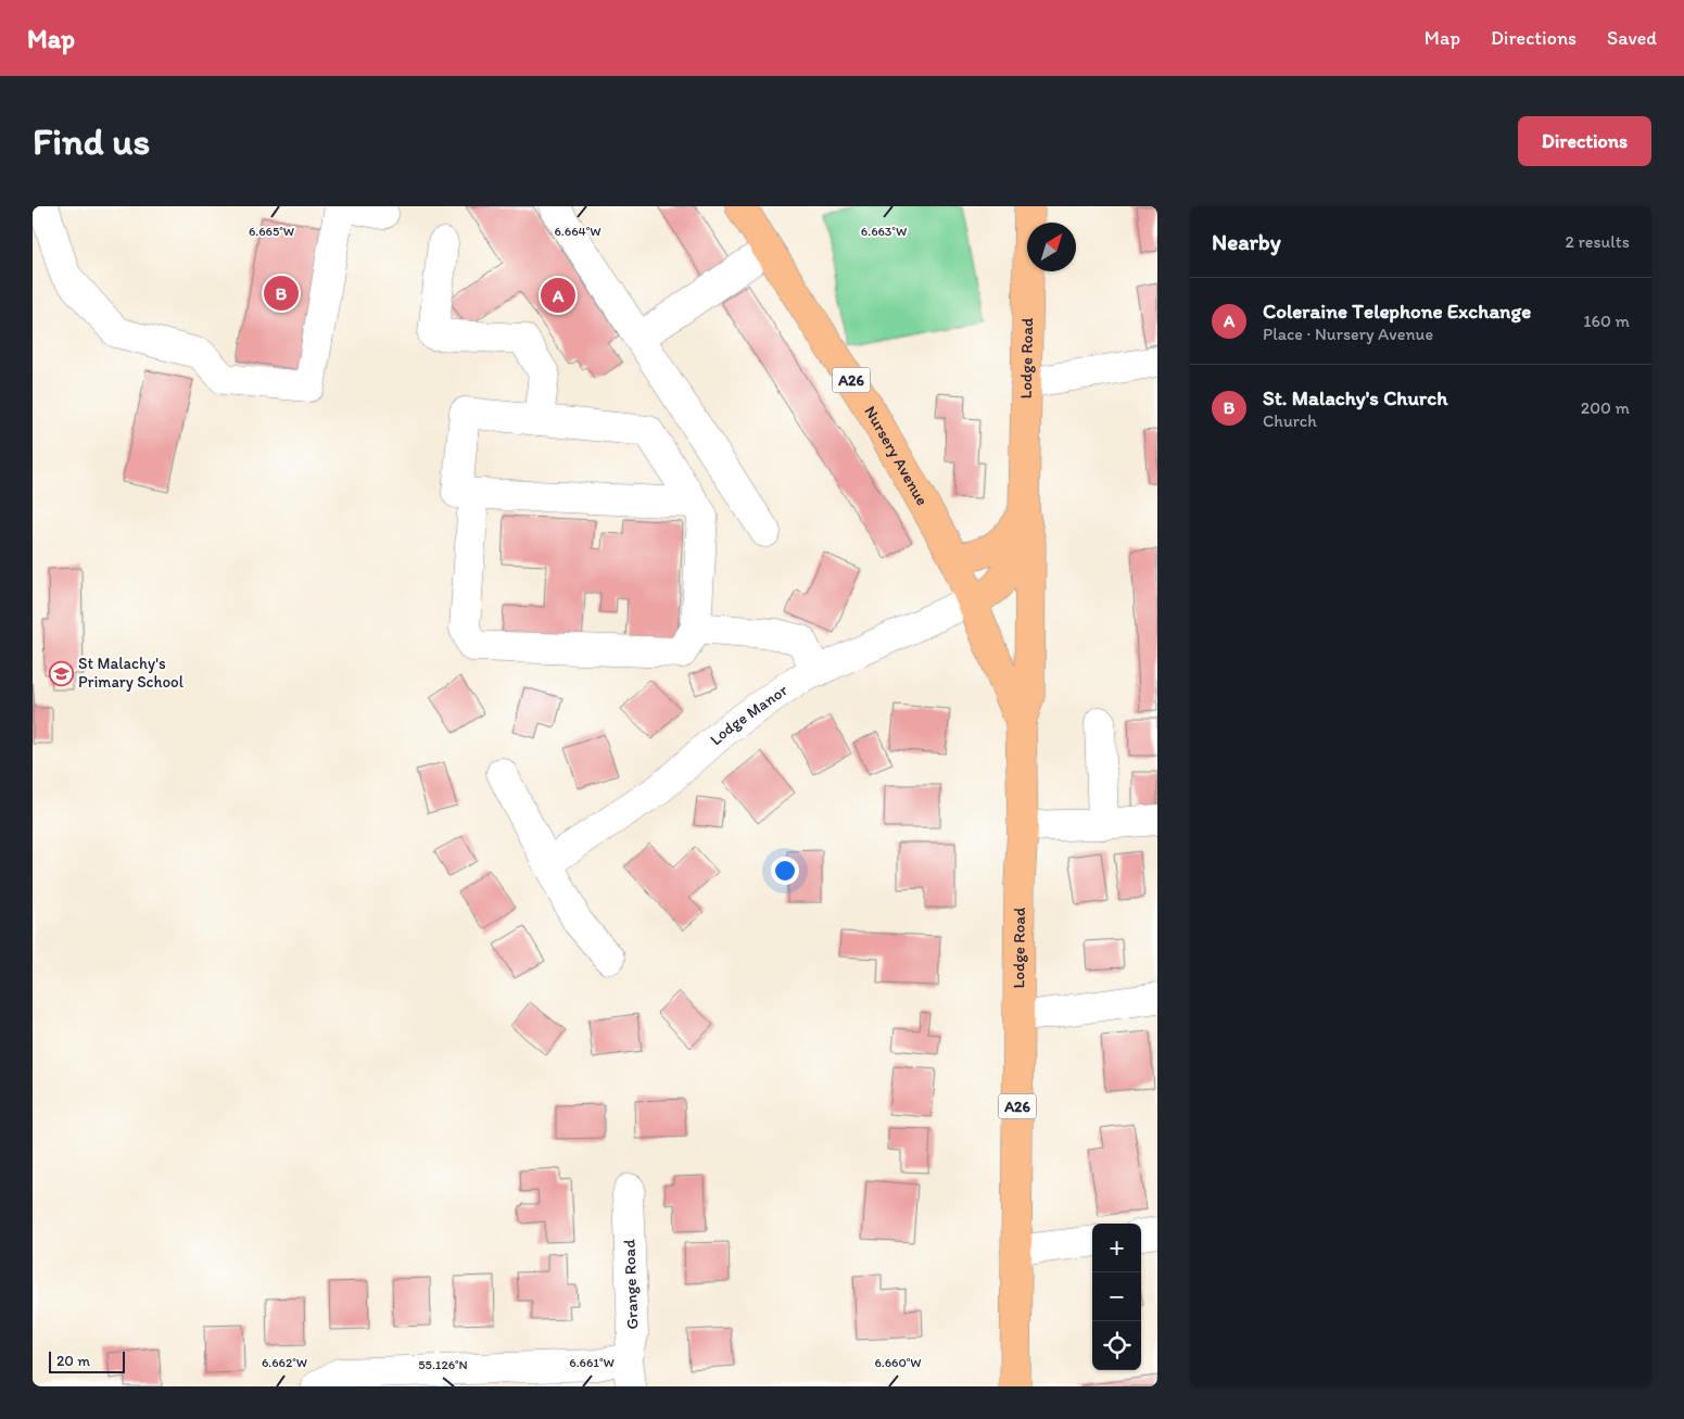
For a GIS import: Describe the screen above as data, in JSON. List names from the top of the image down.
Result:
{
  "streets": {
    "main road": ["Lodge Road", "A26", "Nursery Avenue"],
    "street": ["Lodge Manor", "Grange Road"]
  },
  "crossings": [
    ["Lodge Road", "Nursery Avenue"],
    ["Lodge Road", "Lodge Manor"],
    ["Nursery Avenue", "Lodge Manor"]
  ],
  "places": {
    "school or university": ["St Malachy's Primary School"]
  },
  "scale_bar": "20 m",
  "north": "top right",
  "page": {
    "header": "Map",
    "nav": ["Map", "Directions", "Saved"],
    "buttons": "Directions",
    "title": "Find us",
    "heading": ["Nearby", "2 results"],
    "pins": ["B", "A"],
    "list": [
      {
        "mark": "A",
        "name": "Coleraine Telephone Exchange",
        "note": "Place · Nursery Avenue",
        "value": "160 m"
      },
      {
        "mark": "B",
        "name": "St. Malachy's Church",
        "note": "Church",
        "value": "200 m"
      }
    ],
    "map_buttons": ["+", "−"],
    "scale": "20 m"
  },
  "coordinates": [
    "6.665°W",
    "6.664°W",
    "6.663°W",
    "6.662°W",
    "6.661°W",
    "6.660°W",
    "55.126°N"
  ]
}
